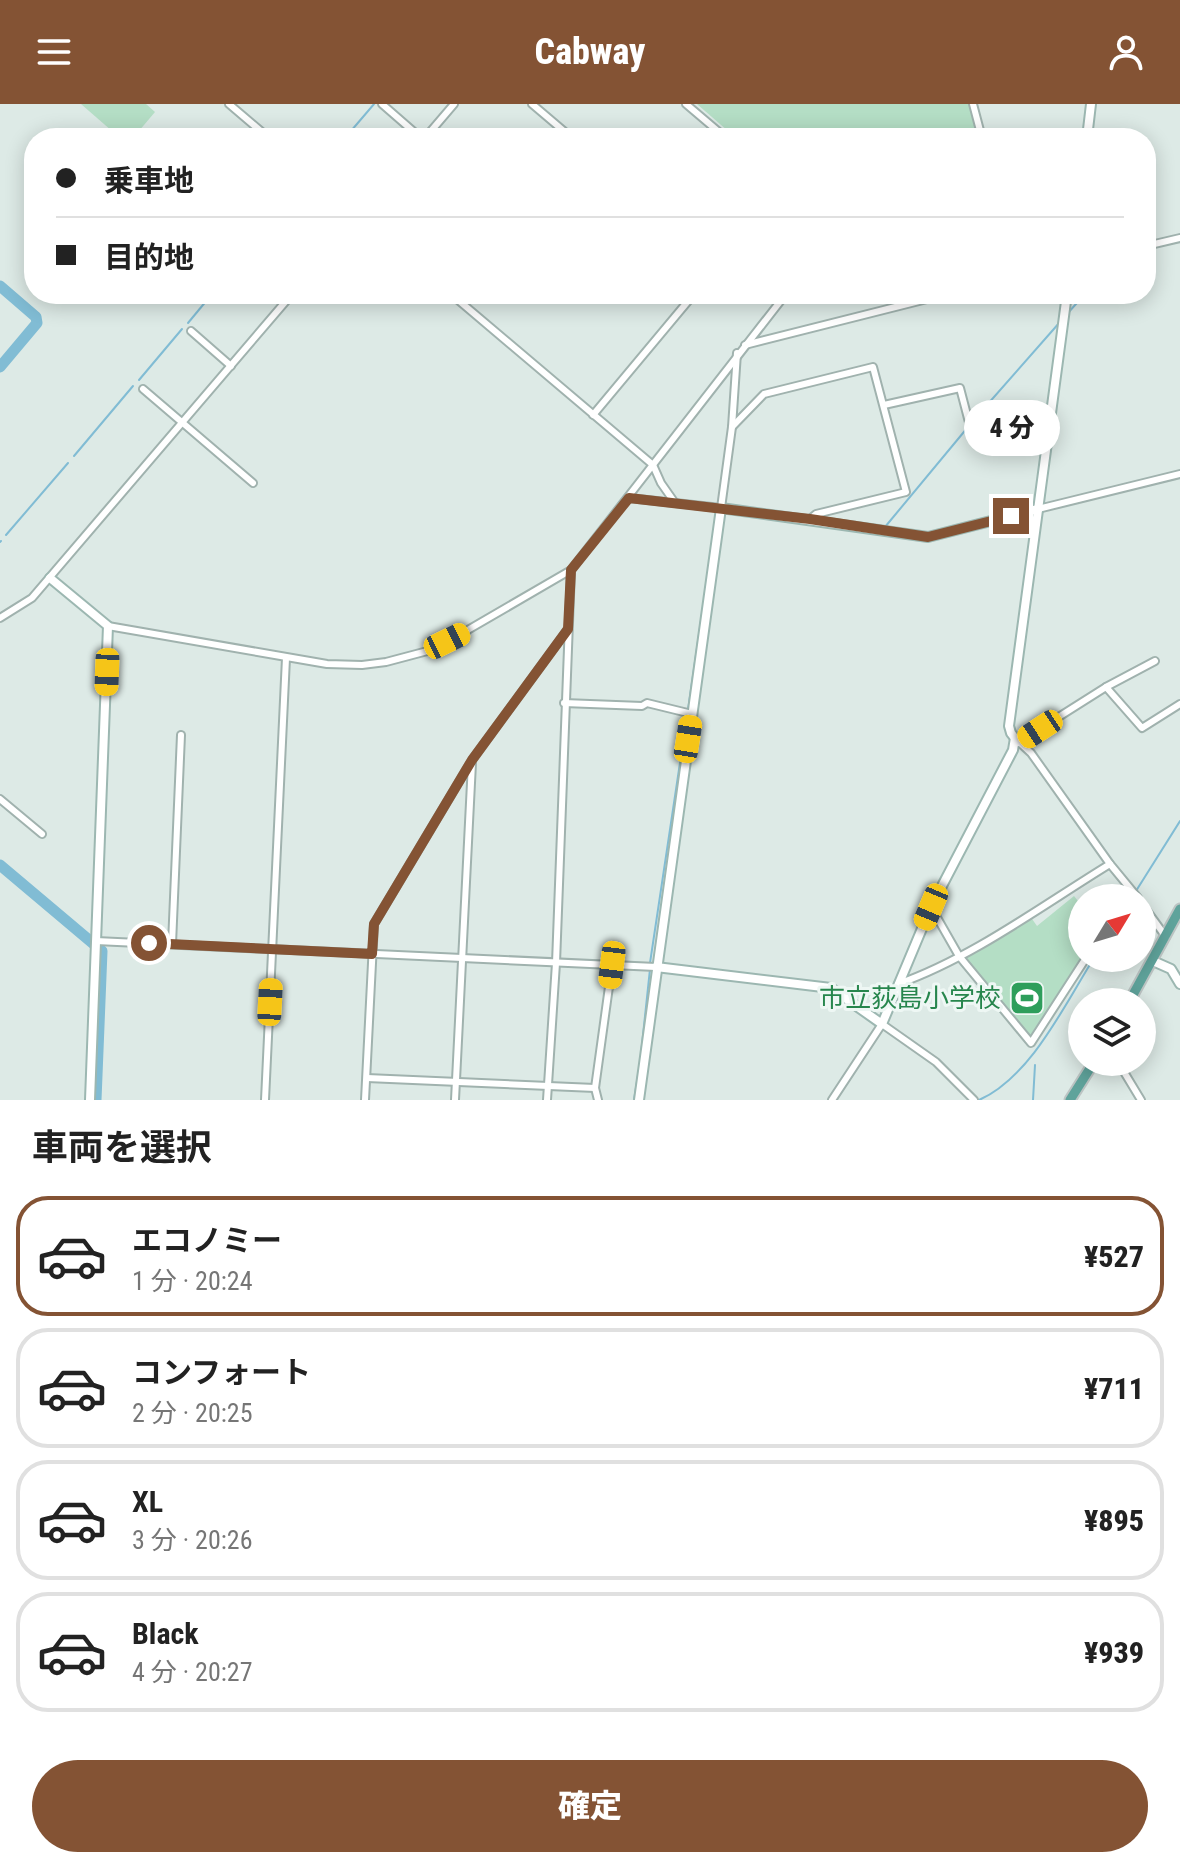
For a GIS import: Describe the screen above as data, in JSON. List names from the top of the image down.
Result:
{
  "places": {
    "sports": ["市立荻島小学校"]
  },
  "north": "top right",
  "page": {
    "header": "Cabway",
    "banner": ["乗車地", "目的地"],
    "bubble": "4 分",
    "heading": "車両を選択",
    "list": [
      {
        "name": "エコノミー",
        "note": "1 分 · 20:24",
        "value": "¥527"
      },
      {
        "name": "コンフォート",
        "note": "2 分 · 20:25",
        "value": "¥711"
      },
      {
        "name": "XL",
        "note": "3 分 · 20:26",
        "value": "¥895"
      },
      {
        "name": "Black",
        "note": "4 分 · 20:27",
        "value": "¥939"
      }
    ],
    "buttons": "確定"
  }
}
